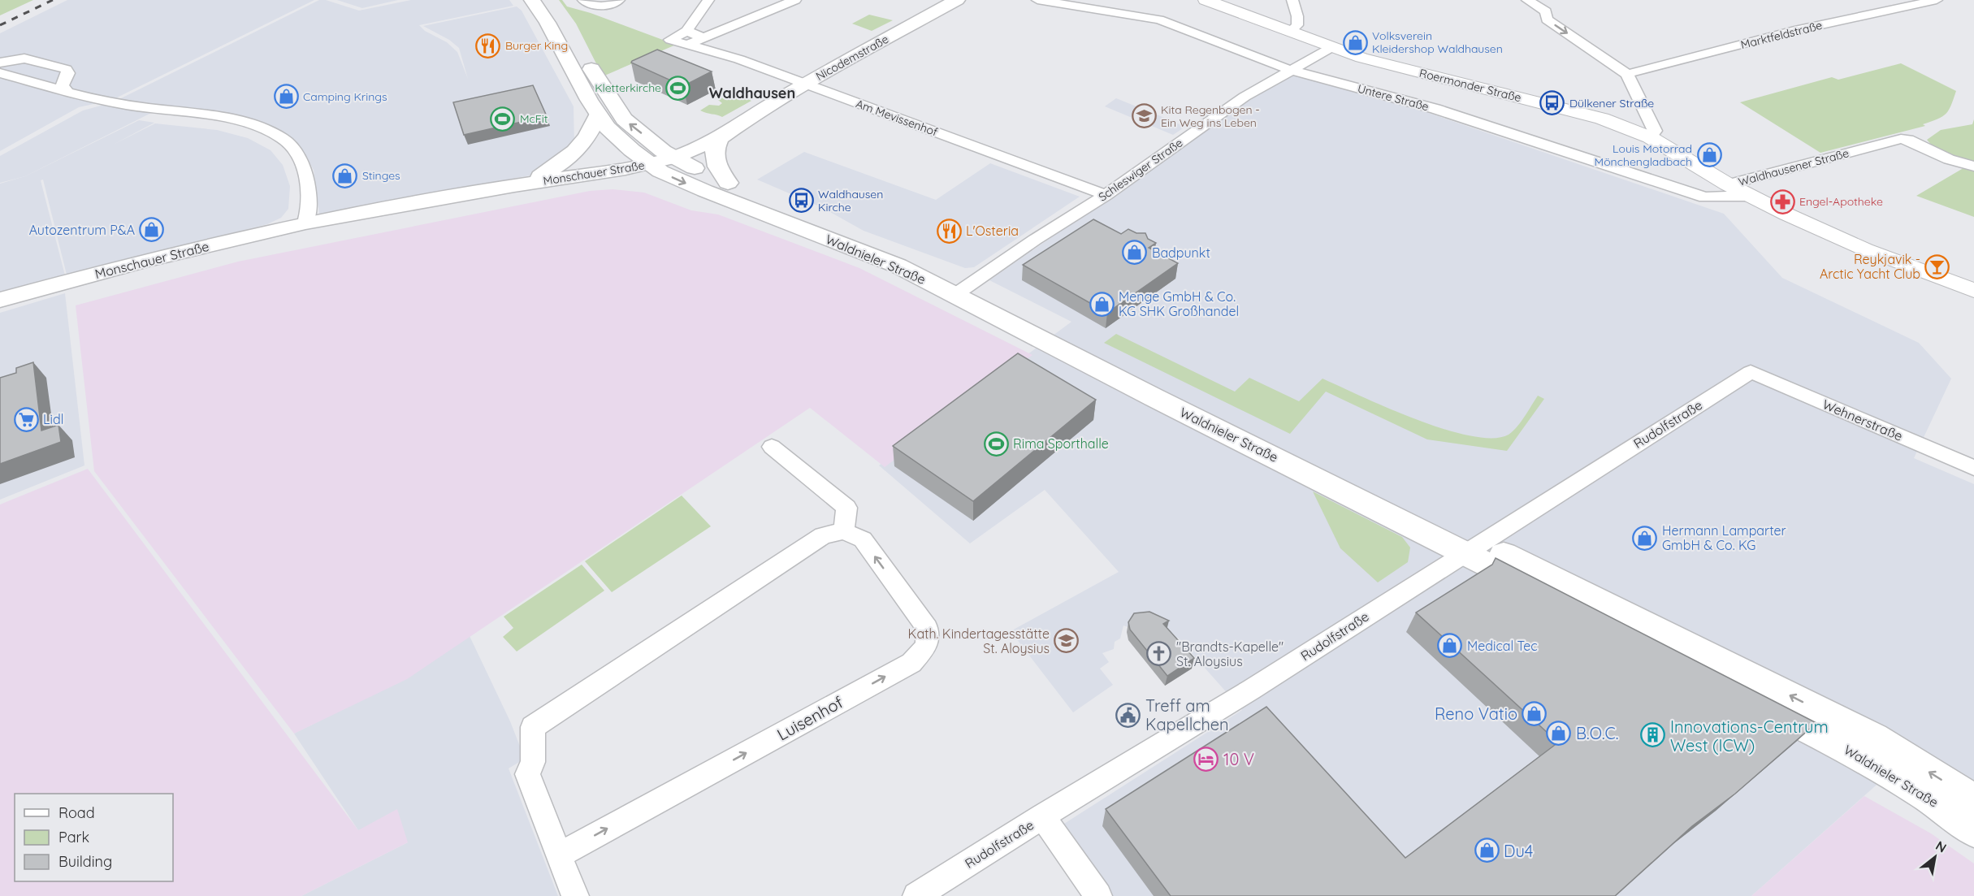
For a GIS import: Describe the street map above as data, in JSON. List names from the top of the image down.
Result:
{
  "streets": {
    "main road": ["Nicodemstraße", "Monschauer Straße", "Waldnieler Straße"],
    "street": [
      "Marktfeldstraße",
      "Roermonder Straße",
      "Untere Straße",
      "Am Mevissenhof",
      "Waldhausener Straße",
      "Schleswiger Straße",
      "Wehnerstraße",
      "Rudolfstraße",
      "Luisenhof"
    ]
  },
  "crossings": [
    ["Nicodemstraße", "Am Mevissenhof"],
    ["Nicodemstraße", "Monschauer Straße"],
    ["Nicodemstraße", "Waldnieler Straße"],
    ["Roermonder Straße", "Waldhausener Straße"],
    ["Roermonder Straße", "Schleswiger Straße"],
    ["Untere Straße", "Waldhausener Straße"],
    ["Untere Straße", "Schleswiger Straße"],
    ["Am Mevissenhof", "Schleswiger Straße"],
    ["Schleswiger Straße", "Waldnieler Straße"],
    ["Monschauer Straße", "Waldnieler Straße"],
    ["Waldnieler Straße", "Rudolfstraße"],
    ["Wehnerstraße", "Rudolfstraße"]
  ],
  "districts": ["Waldhausen"],
  "places": {
    "shop": [
      "Volksverein Kleidershop Waldhausen",
      "Camping Krings",
      "Louis Motorrad Mönchengladbach",
      "Stinges",
      "Autozentrum P&A",
      "Badpunkt",
      "Menge GmbH & Co. KG SHK Großhandel",
      "Hermann Lamparter GmbH & Co. KG",
      "Medical Tec",
      "Reno Vatio",
      "B.O.C.",
      "Du4"
    ],
    "restaurant": ["Burger King", "L'Osteria"],
    "sports": ["Kletterkirche", "McFit", "Rima Sporthalle"],
    "bus stop": ["Dülkener Straße", "Waldhausen Kirche"],
    "school or university": ["Kita Regenbogen - Ein Weg ins Leben", "Kath. Kindertagesstätte St. Aloysius"],
    "pharmacy": ["Engel-Apotheke"],
    "bar": ["Reykjavik - Arctic Yacht Club"],
    "supermarket": ["Lidl"],
    "church": ["\"Brandts-Kapelle\" St. Aloysius"],
    "public building": ["Treff am Kapellchen"],
    "building": ["Innovations-Centrum West (ICW)"],
    "hotel": ["10 V"]
  },
  "legend": ["Road", "Park", "Building"],
  "north": "top right"
}
